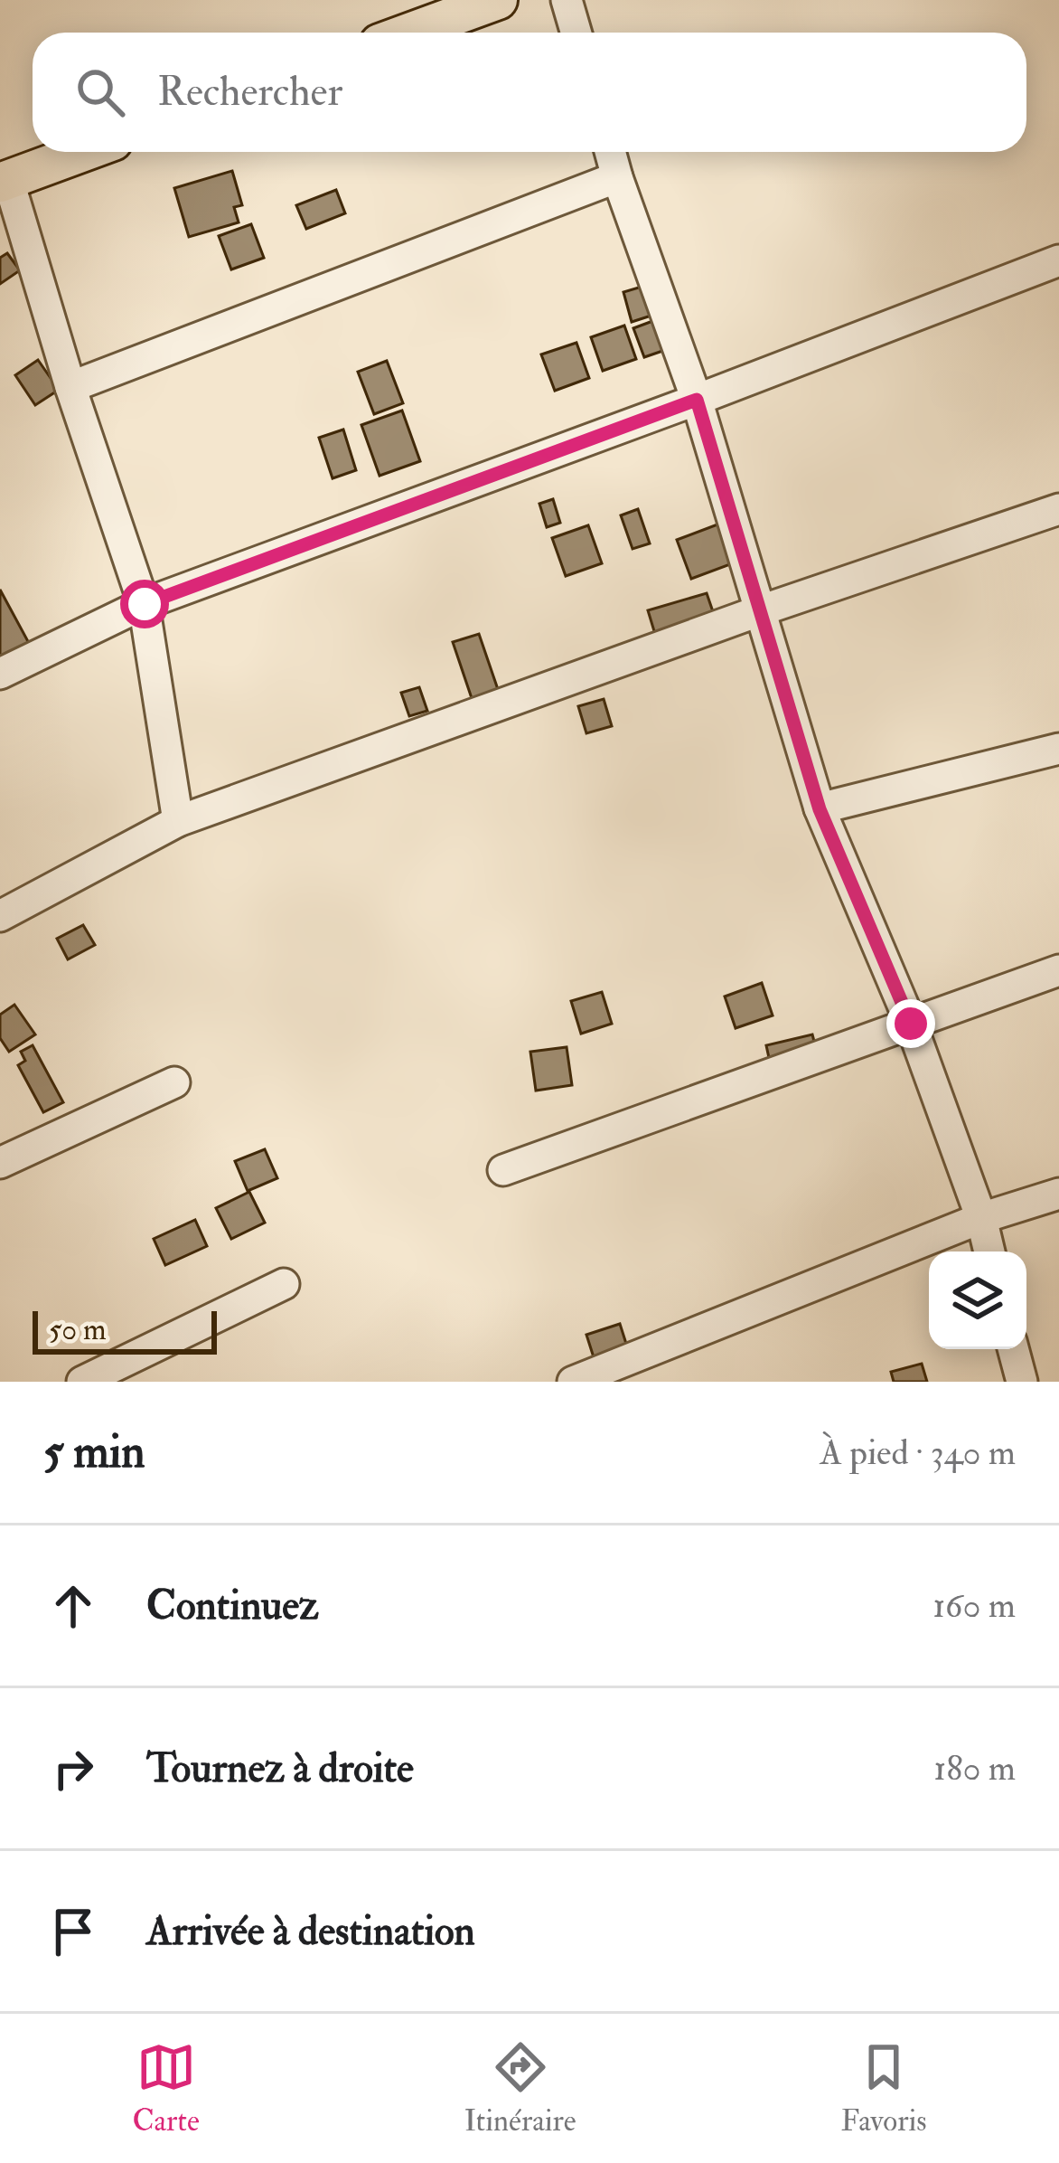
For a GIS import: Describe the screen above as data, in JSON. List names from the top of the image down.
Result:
{
  "scale_bar": "50 m",
  "page": {
    "search": "Rechercher",
    "scale": "50 m",
    "heading": ["5 min", "À pied · 340 m"],
    "list": [
      ["Continuez", "160 m"],
      ["Tournez à droite", "180 m"],
      "Arrivée à destination"
    ],
    "nav": ["Carte", "Itinéraire", "Favoris"]
  }
}
